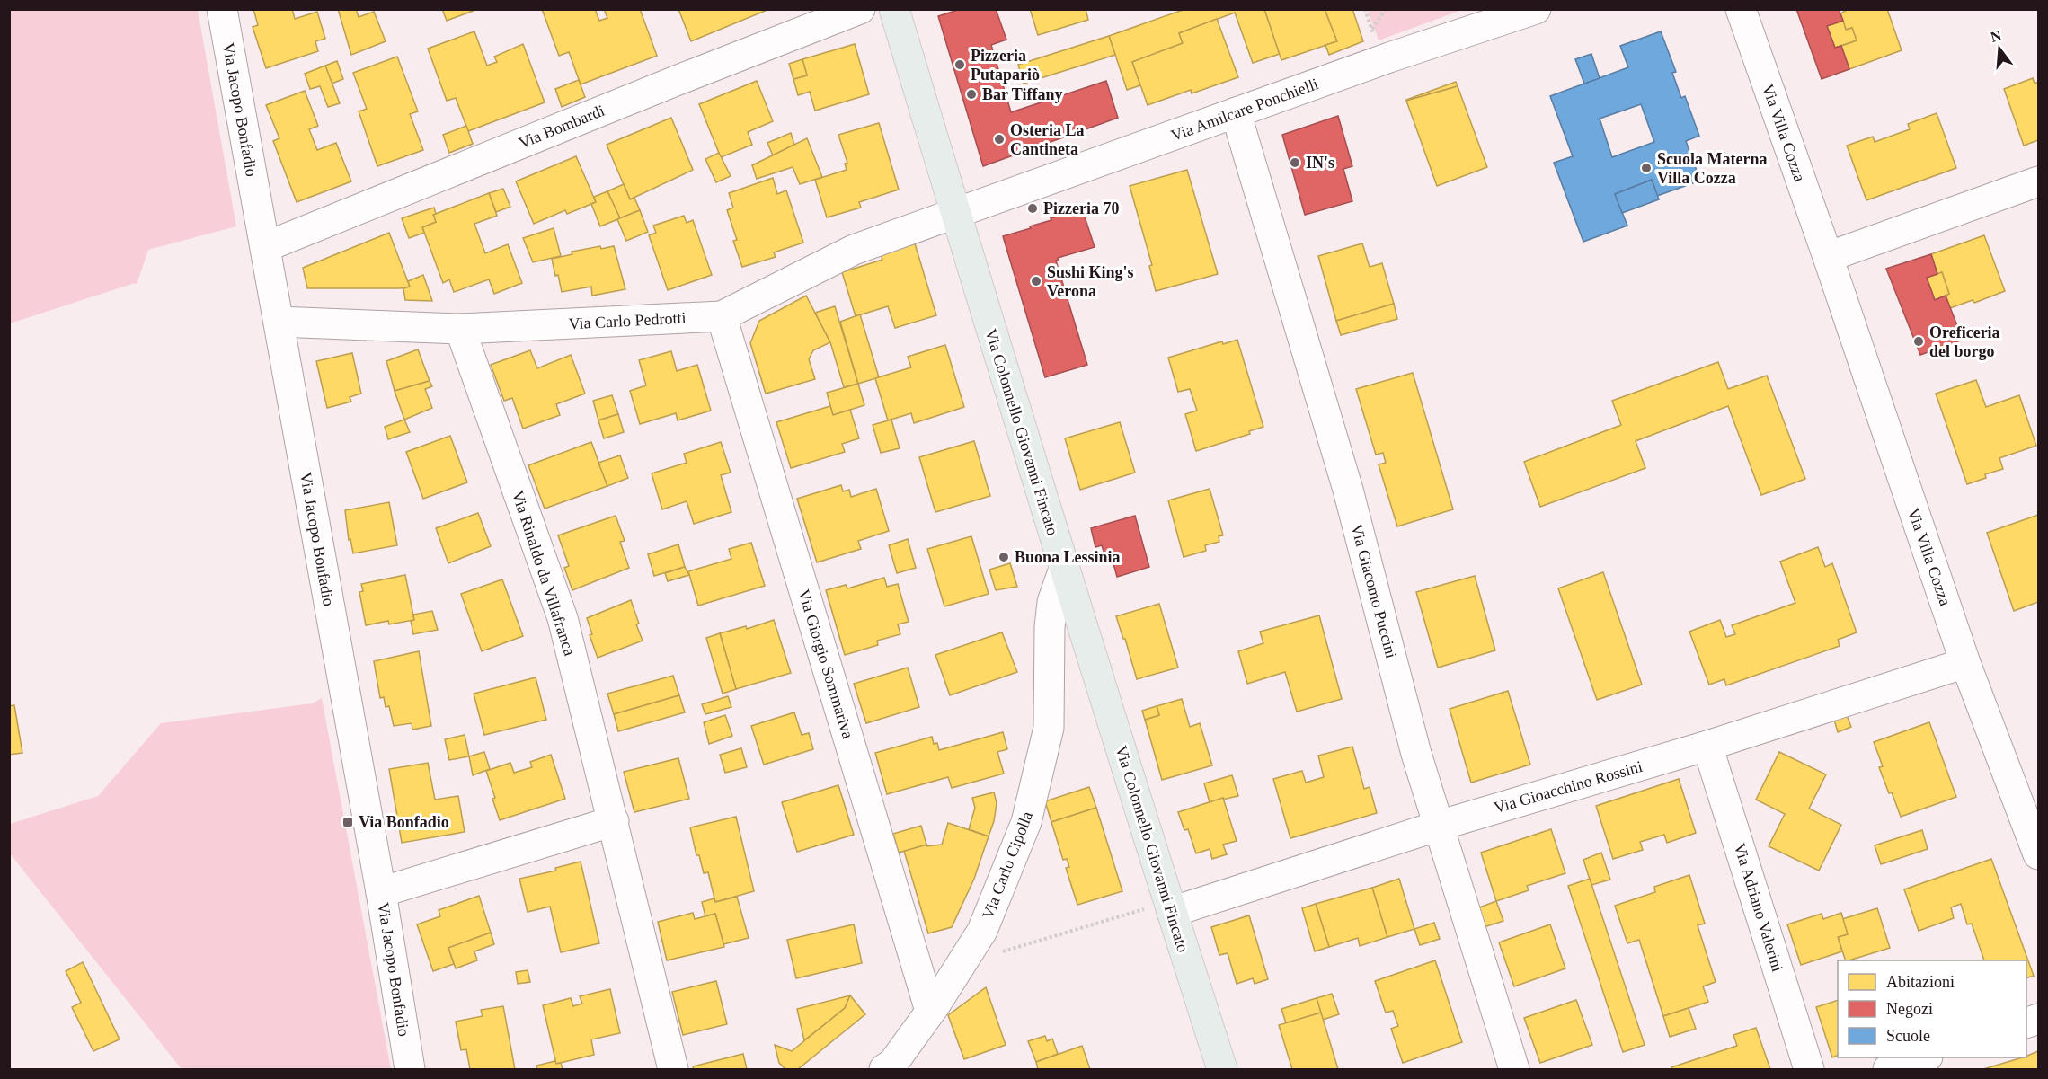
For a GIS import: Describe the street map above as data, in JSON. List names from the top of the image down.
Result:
{
  "streets": {
    "main road": ["Via Colonnello Giovanni Fincato"],
    "street": [
      "Via Jacopo Bonfadio",
      "Via Amilcare Ponchielli",
      "Via Bombardi",
      "Via Villa Cozza",
      "Via Carlo Pedrotti",
      "Via Rinaldo da Villafranca",
      "Via Giacomo Puccini",
      "Via Giorgio Sommariva",
      "Via Gioacchino Rossini",
      "Via Carlo Cipolla",
      "Via Adriano Valerini"
    ]
  },
  "crossings": [
    ["Via Jacopo Bonfadio", "Via Bombardi"],
    ["Via Jacopo Bonfadio", "Via Carlo Pedrotti"],
    ["Via Amilcare Ponchielli", "Via Carlo Pedrotti"],
    ["Via Amilcare Ponchielli", "Via Colonnello Giovanni Fincato"],
    ["Via Amilcare Ponchielli", "Via Giacomo Puccini"],
    ["Via Villa Cozza", "Via Gioacchino Rossini"],
    ["Via Carlo Pedrotti", "Via Colonnello Giovanni Fincato"],
    ["Via Carlo Pedrotti", "Via Rinaldo da Villafranca"],
    ["Via Carlo Pedrotti", "Via Giorgio Sommariva"],
    ["Via Colonnello Giovanni Fincato", "Via Gioacchino Rossini"],
    ["Via Colonnello Giovanni Fincato", "Via Carlo Cipolla"],
    ["Via Giacomo Puccini", "Via Gioacchino Rossini"],
    ["Via Giorgio Sommariva", "Via Carlo Cipolla"],
    ["Via Gioacchino Rossini", "Via Adriano Valerini"]
  ],
  "places": {
    "other": [
      "Pizzeria Putapariò",
      "Bar Tiffany",
      "Osteria La Cantineta",
      "IN's",
      "Scuola Materna Villa Cozza",
      "Pizzeria 70",
      "Sushi King's Verona",
      "Oreficeria del borgo",
      "Buona Lessinia"
    ],
    "transit": ["Via Bonfadio"]
  },
  "legend": ["Abitazioni", "Negozi", "Scuole"],
  "north": "top"
}
